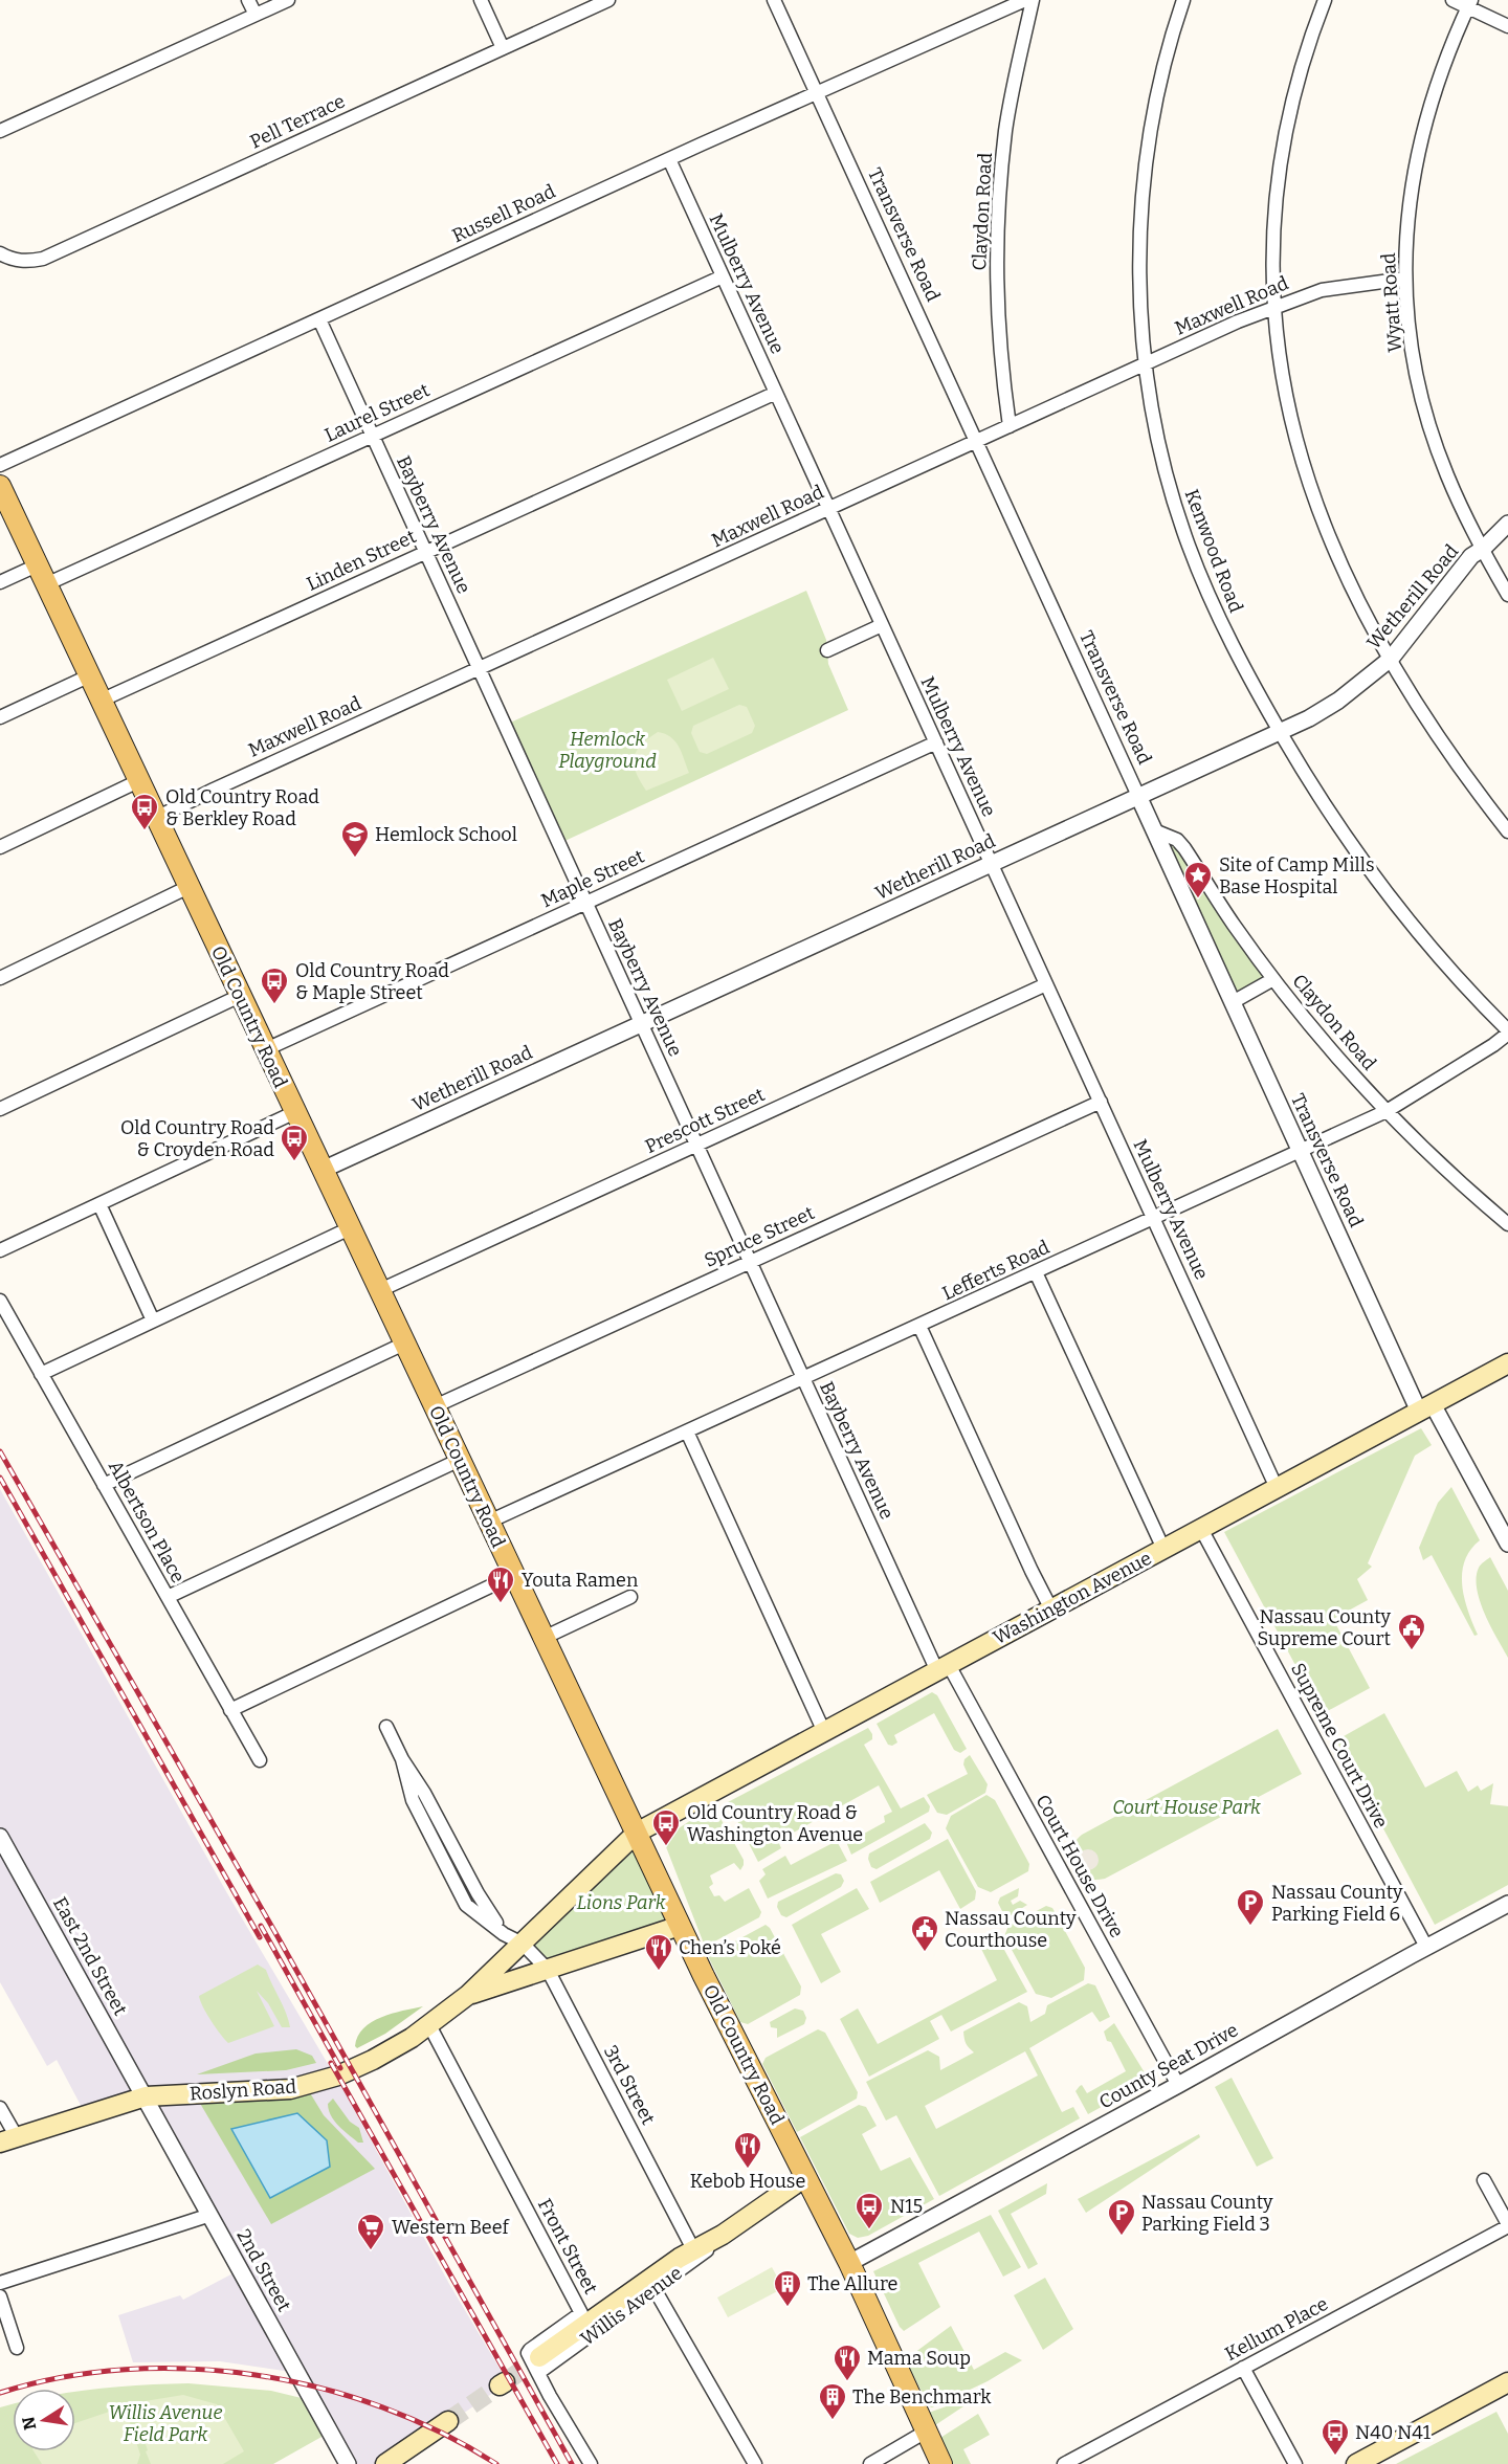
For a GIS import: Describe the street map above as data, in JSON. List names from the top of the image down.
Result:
{
  "streets": {
    "main road": [
      "Old Country Road",
      "Washington Avenue",
      "Roslyn Road",
      "Willis Avenue"
    ],
    "street": [
      "Pell Terrace",
      "Claydon Road",
      "Russell Road",
      "Transverse Road",
      "Mulberry Avenue",
      "Wyatt Road",
      "Maxwell Road",
      "Laurel Street",
      "Bayberry Avenue",
      "Kenwood Road",
      "Linden Street",
      "Wetherill Road",
      "Maple Street",
      "Prescott Street",
      "Spruce Street",
      "Lefferts Road",
      "Albertson Place",
      "Supreme Court Drive",
      "Court House Drive",
      "East 2nd Street",
      "County Seat Drive",
      "3rd Street",
      "Front Street",
      "2nd Street",
      "Kellum Place"
    ]
  },
  "crossings": [
    ["Claydon Road", "Transverse Road"],
    ["Claydon Road", "Maxwell Road"],
    ["Claydon Road", "Lefferts Road"],
    ["Russell Road", "Transverse Road"],
    ["Russell Road", "Mulberry Avenue"],
    ["Russell Road", "Bayberry Avenue"],
    ["Transverse Road", "Maxwell Road"],
    ["Transverse Road", "Wetherill Road"],
    ["Transverse Road", "Lefferts Road"],
    ["Transverse Road", "Washington Avenue"],
    ["Mulberry Avenue", "Maxwell Road"],
    ["Mulberry Avenue", "Laurel Street"],
    ["Mulberry Avenue", "Linden Street"],
    ["Mulberry Avenue", "Wetherill Road"],
    ["Mulberry Avenue", "Maple Street"],
    ["Mulberry Avenue", "Prescott Street"],
    ["Mulberry Avenue", "Spruce Street"],
    ["Mulberry Avenue", "Lefferts Road"],
    ["Mulberry Avenue", "Washington Avenue"],
    ["Wyatt Road", "Maxwell Road"],
    ["Wyatt Road", "Wetherill Road"],
    ["Maxwell Road", "Bayberry Avenue"],
    ["Maxwell Road", "Kenwood Road"],
    ["Maxwell Road", "Old Country Road"],
    ["Laurel Street", "Bayberry Avenue"],
    ["Laurel Street", "Old Country Road"],
    ["Bayberry Avenue", "Linden Street"],
    ["Bayberry Avenue", "Wetherill Road"],
    ["Bayberry Avenue", "Maple Street"],
    ["Bayberry Avenue", "Prescott Street"],
    ["Bayberry Avenue", "Spruce Street"],
    ["Bayberry Avenue", "Lefferts Road"],
    ["Bayberry Avenue", "Washington Avenue"],
    ["Bayberry Avenue", "Court House Drive"],
    ["Kenwood Road", "Wetherill Road"],
    ["Kenwood Road", "Lefferts Road"],
    ["Linden Street", "Old Country Road"],
    ["Wetherill Road", "Old Country Road"],
    ["Maple Street", "Old Country Road"],
    ["Old Country Road", "Prescott Street"],
    ["Old Country Road", "Spruce Street"],
    ["Old Country Road", "Lefferts Road"],
    ["Old Country Road", "Washington Avenue"],
    ["Old Country Road", "County Seat Drive"],
    ["Old Country Road", "Roslyn Road"],
    ["Old Country Road", "Willis Avenue"],
    ["Washington Avenue", "Supreme Court Drive"],
    ["Washington Avenue", "Court House Drive"],
    ["Washington Avenue", "Roslyn Road"],
    ["Supreme Court Drive", "County Seat Drive"],
    ["Court House Drive", "County Seat Drive"],
    ["East 2nd Street", "Roslyn Road"],
    ["East 2nd Street", "2nd Street"],
    ["3rd Street", "Roslyn Road"],
    ["3rd Street", "Willis Avenue"],
    ["Roslyn Road", "Front Street"],
    ["Roslyn Road", "2nd Street"],
    ["Front Street", "Willis Avenue"]
  ],
  "parks": [
    "Hemlock Playground",
    "Court House Park",
    "Lions Park",
    "Willis Avenue Field Park"
  ],
  "places": {
    "bus stop": [
      "Old Country Road & Berkley Road",
      "Old Country Road & Maple Street",
      "Old Country Road & Croyden Road",
      "Old Country Road & Washington Avenue",
      "N15",
      "N40 N41"
    ],
    "school or university": ["Hemlock School"],
    "place": ["Site of Camp Mills Base Hospital"],
    "restaurant": [
      "Youta Ramen",
      "Chen’s Poké",
      "Kebob House",
      "Mama Soup"
    ],
    "public building": ["Nassau County Supreme Court", "Nassau County Courthouse"],
    "parking": ["Nassau County Parking Field 6", "Nassau County Parking Field 3"],
    "supermarket": ["Western Beef"],
    "building": ["The Allure", "The Benchmark"]
  },
  "north": "left"
}
